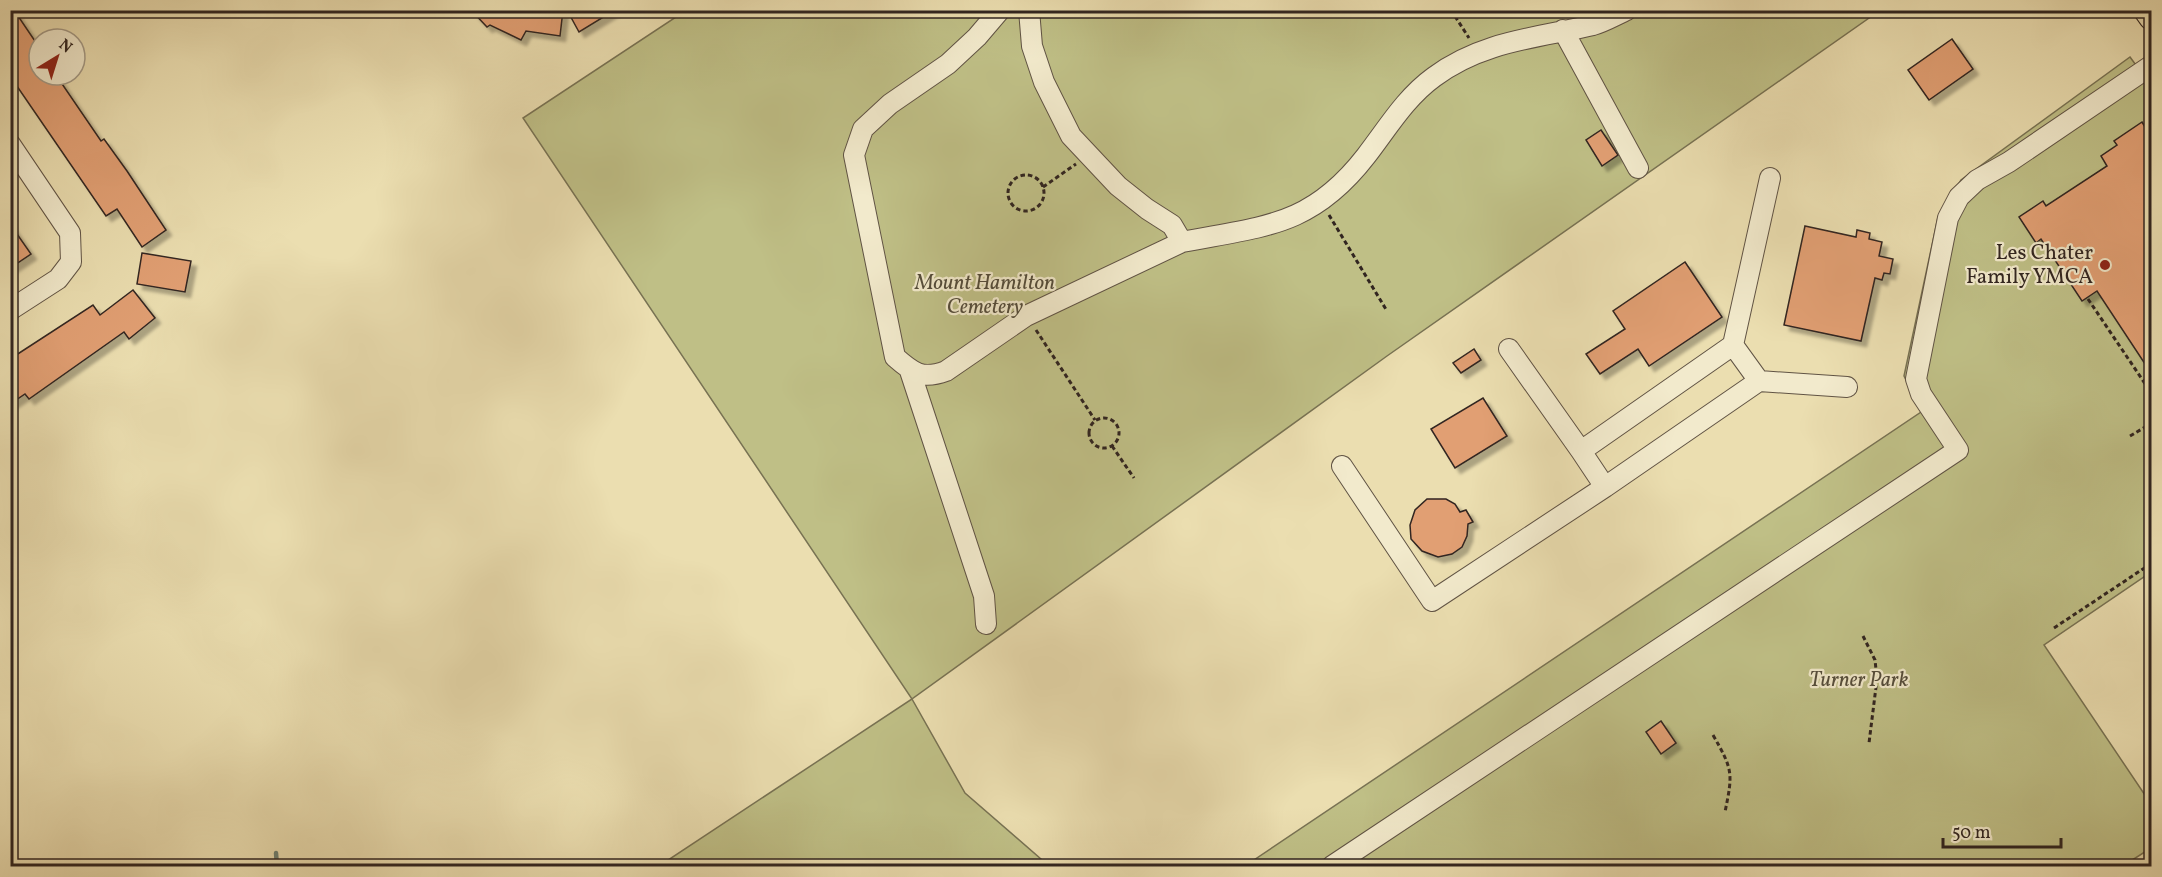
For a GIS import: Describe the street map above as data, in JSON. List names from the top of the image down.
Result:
{
  "parks": ["Mount Hamilton Cemetery", "Turner Park"],
  "places": ["Les Chater Family YMCA"],
  "scale_bar": "50 m",
  "north": "top right"
}
